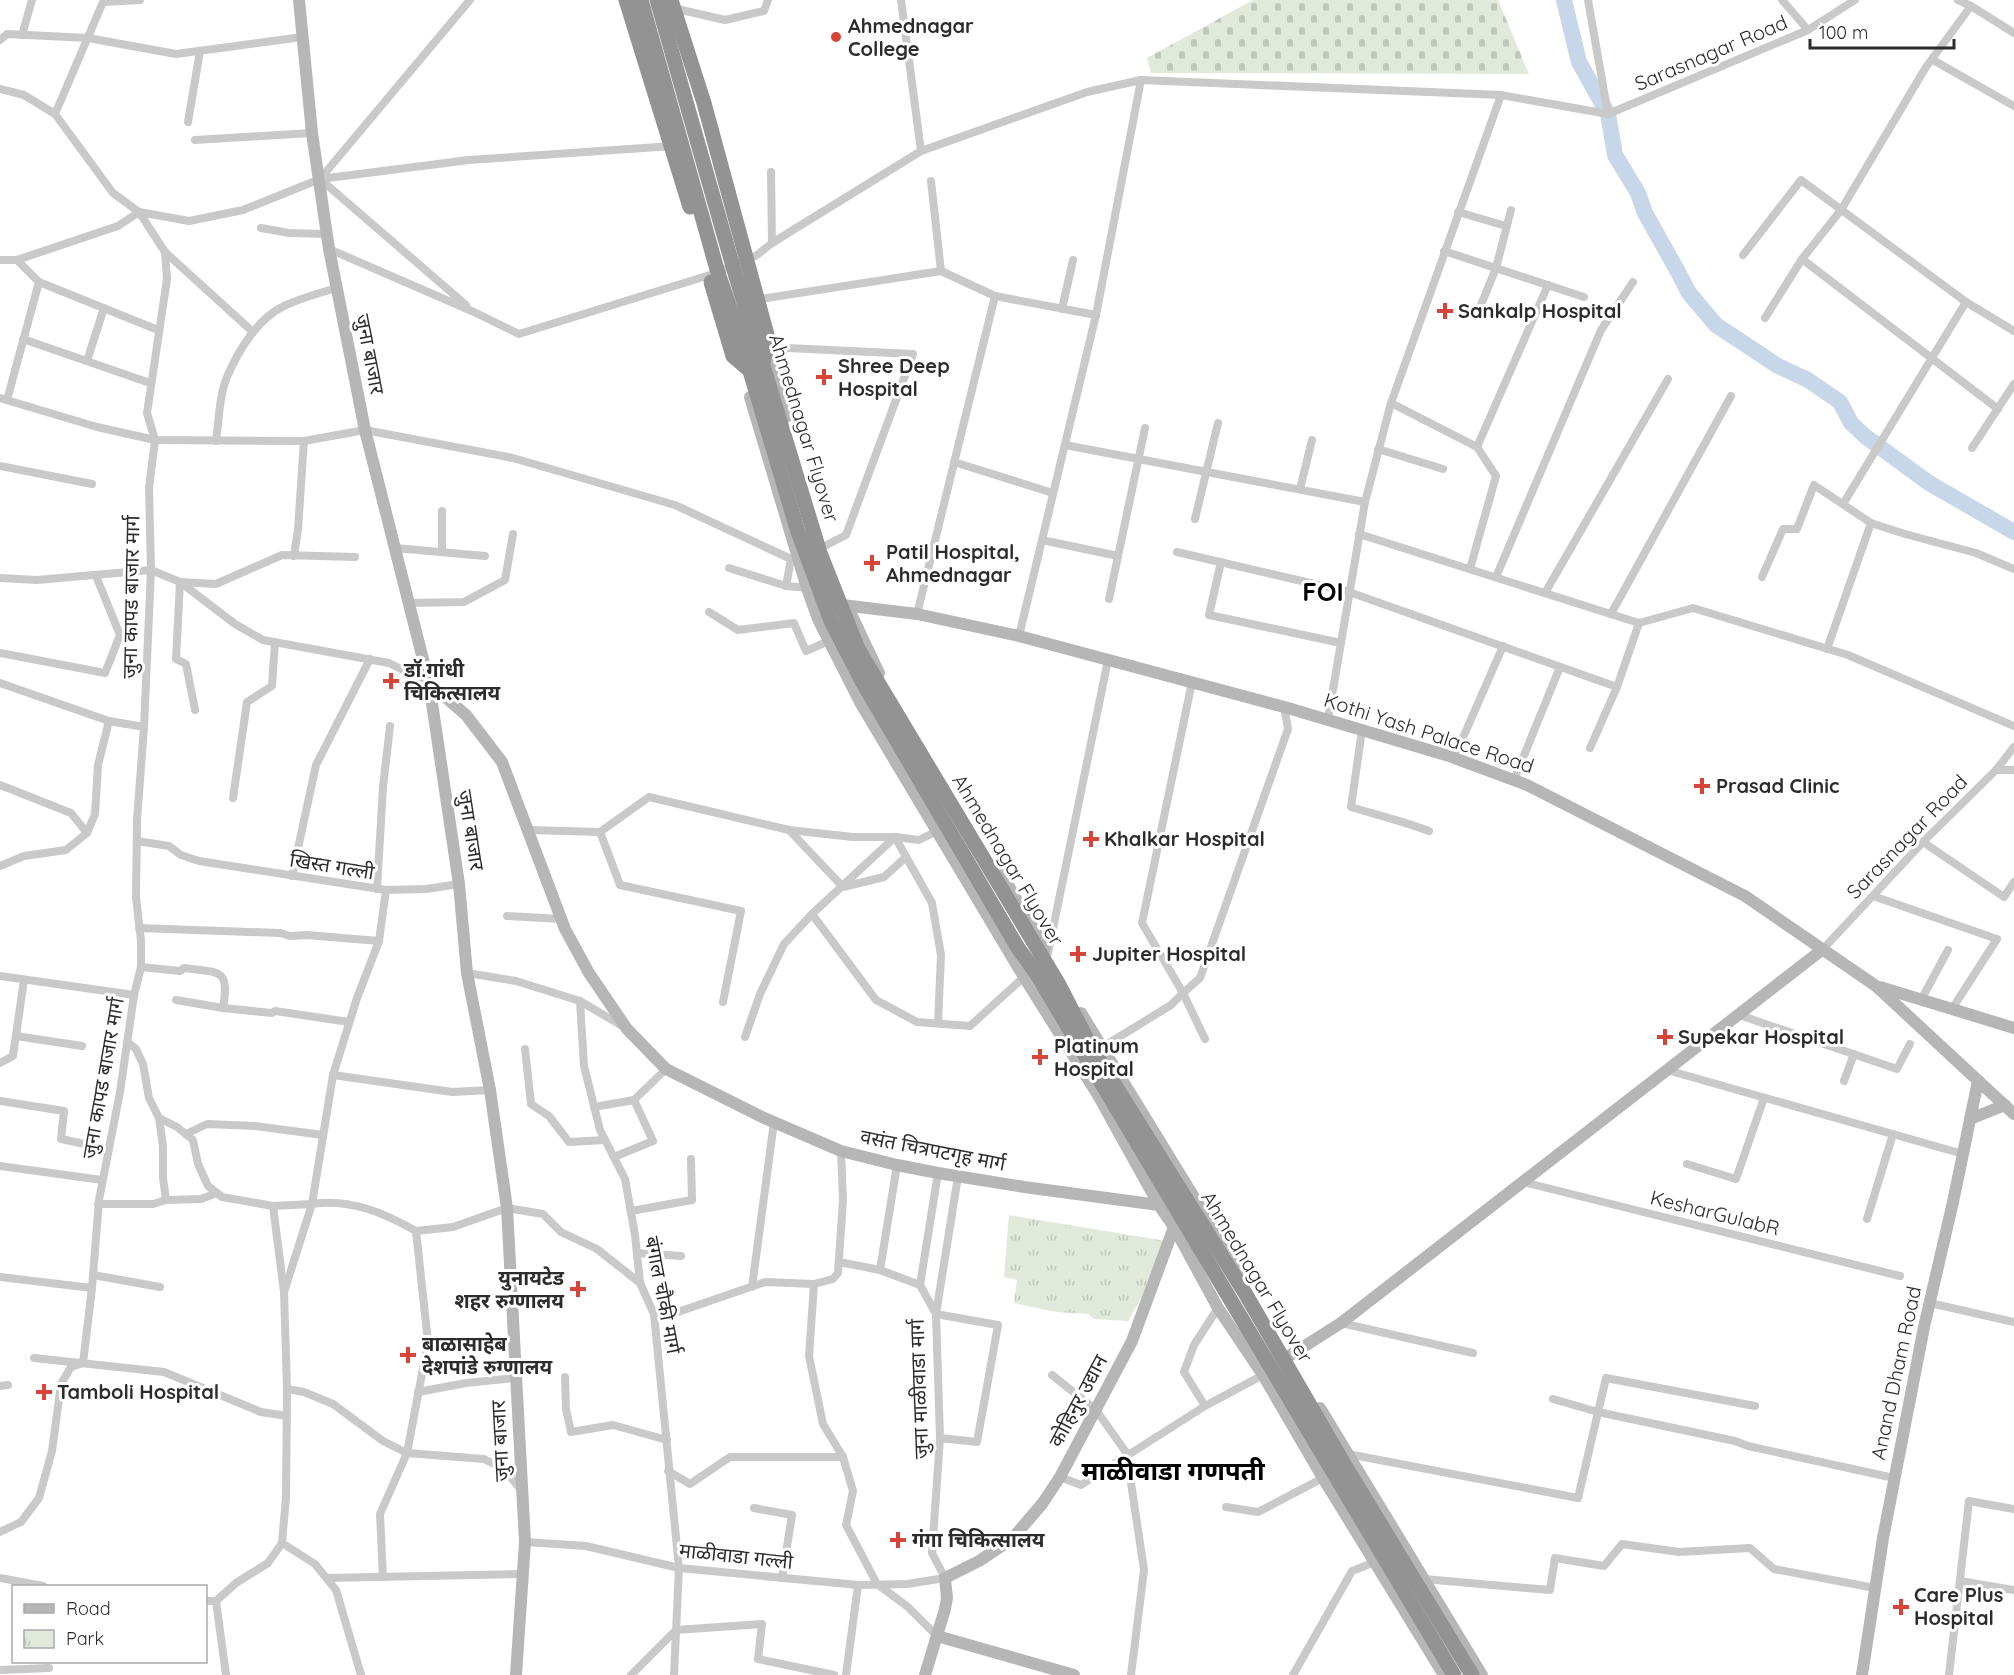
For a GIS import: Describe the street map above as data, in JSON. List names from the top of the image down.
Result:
{
  "streets": {
    "highway": ["Ahmednagar Flyover"],
    "street": [
      "Sarasnagar Road",
      "जुना बाजार",
      "जुना कापड बाजार मार्ग",
      "Kothi Yash Palace Road",
      "खिस्त गल्ली",
      "वसंत चित्रपटगृह मार्ग",
      "KesharGulabR",
      "बंगाल चौकी मार्ग",
      "Anand Dham Road",
      "जुना माळीवाडा मार्ग",
      "कोहिनुर उद्यान",
      "माळीवाडा गल्ली"
    ]
  },
  "crossings": [
    ["Sarasnagar Road", "Kothi Yash Palace Road"],
    ["जुना बाजार", "खिस्त गल्ली"],
    ["जुना बाजार", "वसंत चित्रपटगृह मार्ग"],
    ["जुना बाजार", "माळीवाडा गल्ली"],
    ["जुना कापड बाजार मार्ग", "खिस्त गल्ली"],
    ["Kothi Yash Palace Road", "Anand Dham Road"],
    ["बंगाल चौकी मार्ग", "माळीवाडा गल्ली"],
    ["जुना माळीवाडा मार्ग", "कोहिनुर उद्यान"],
    ["जुना माळीवाडा मार्ग", "माळीवाडा गल्ली"],
    ["कोहिनुर उद्यान", "माळीवाडा गल्ली"]
  ],
  "districts": ["FOI", "माळीवाडा गणपती"],
  "places": {
    "other": ["Ahmednagar College"],
    "health": [
      "Sankalp Hospital",
      "Shree Deep Hospital",
      "Patil Hospital, Ahmednagar",
      "डॉ.गांधी चिकित्सालय",
      "Prasad Clinic",
      "Khalkar Hospital",
      "Jupiter Hospital",
      "Supekar Hospital",
      "Platinum Hospital",
      "युनायटेड शहर रुग्णालय",
      "बाळासाहेब देशपांडे रुग्णालय",
      "Tamboli Hospital",
      "गंगा चिकित्सालय",
      "Care Plus Hospital"
    ]
  },
  "legend": ["Road", "Park"],
  "scale_bar": "100 m"
}
